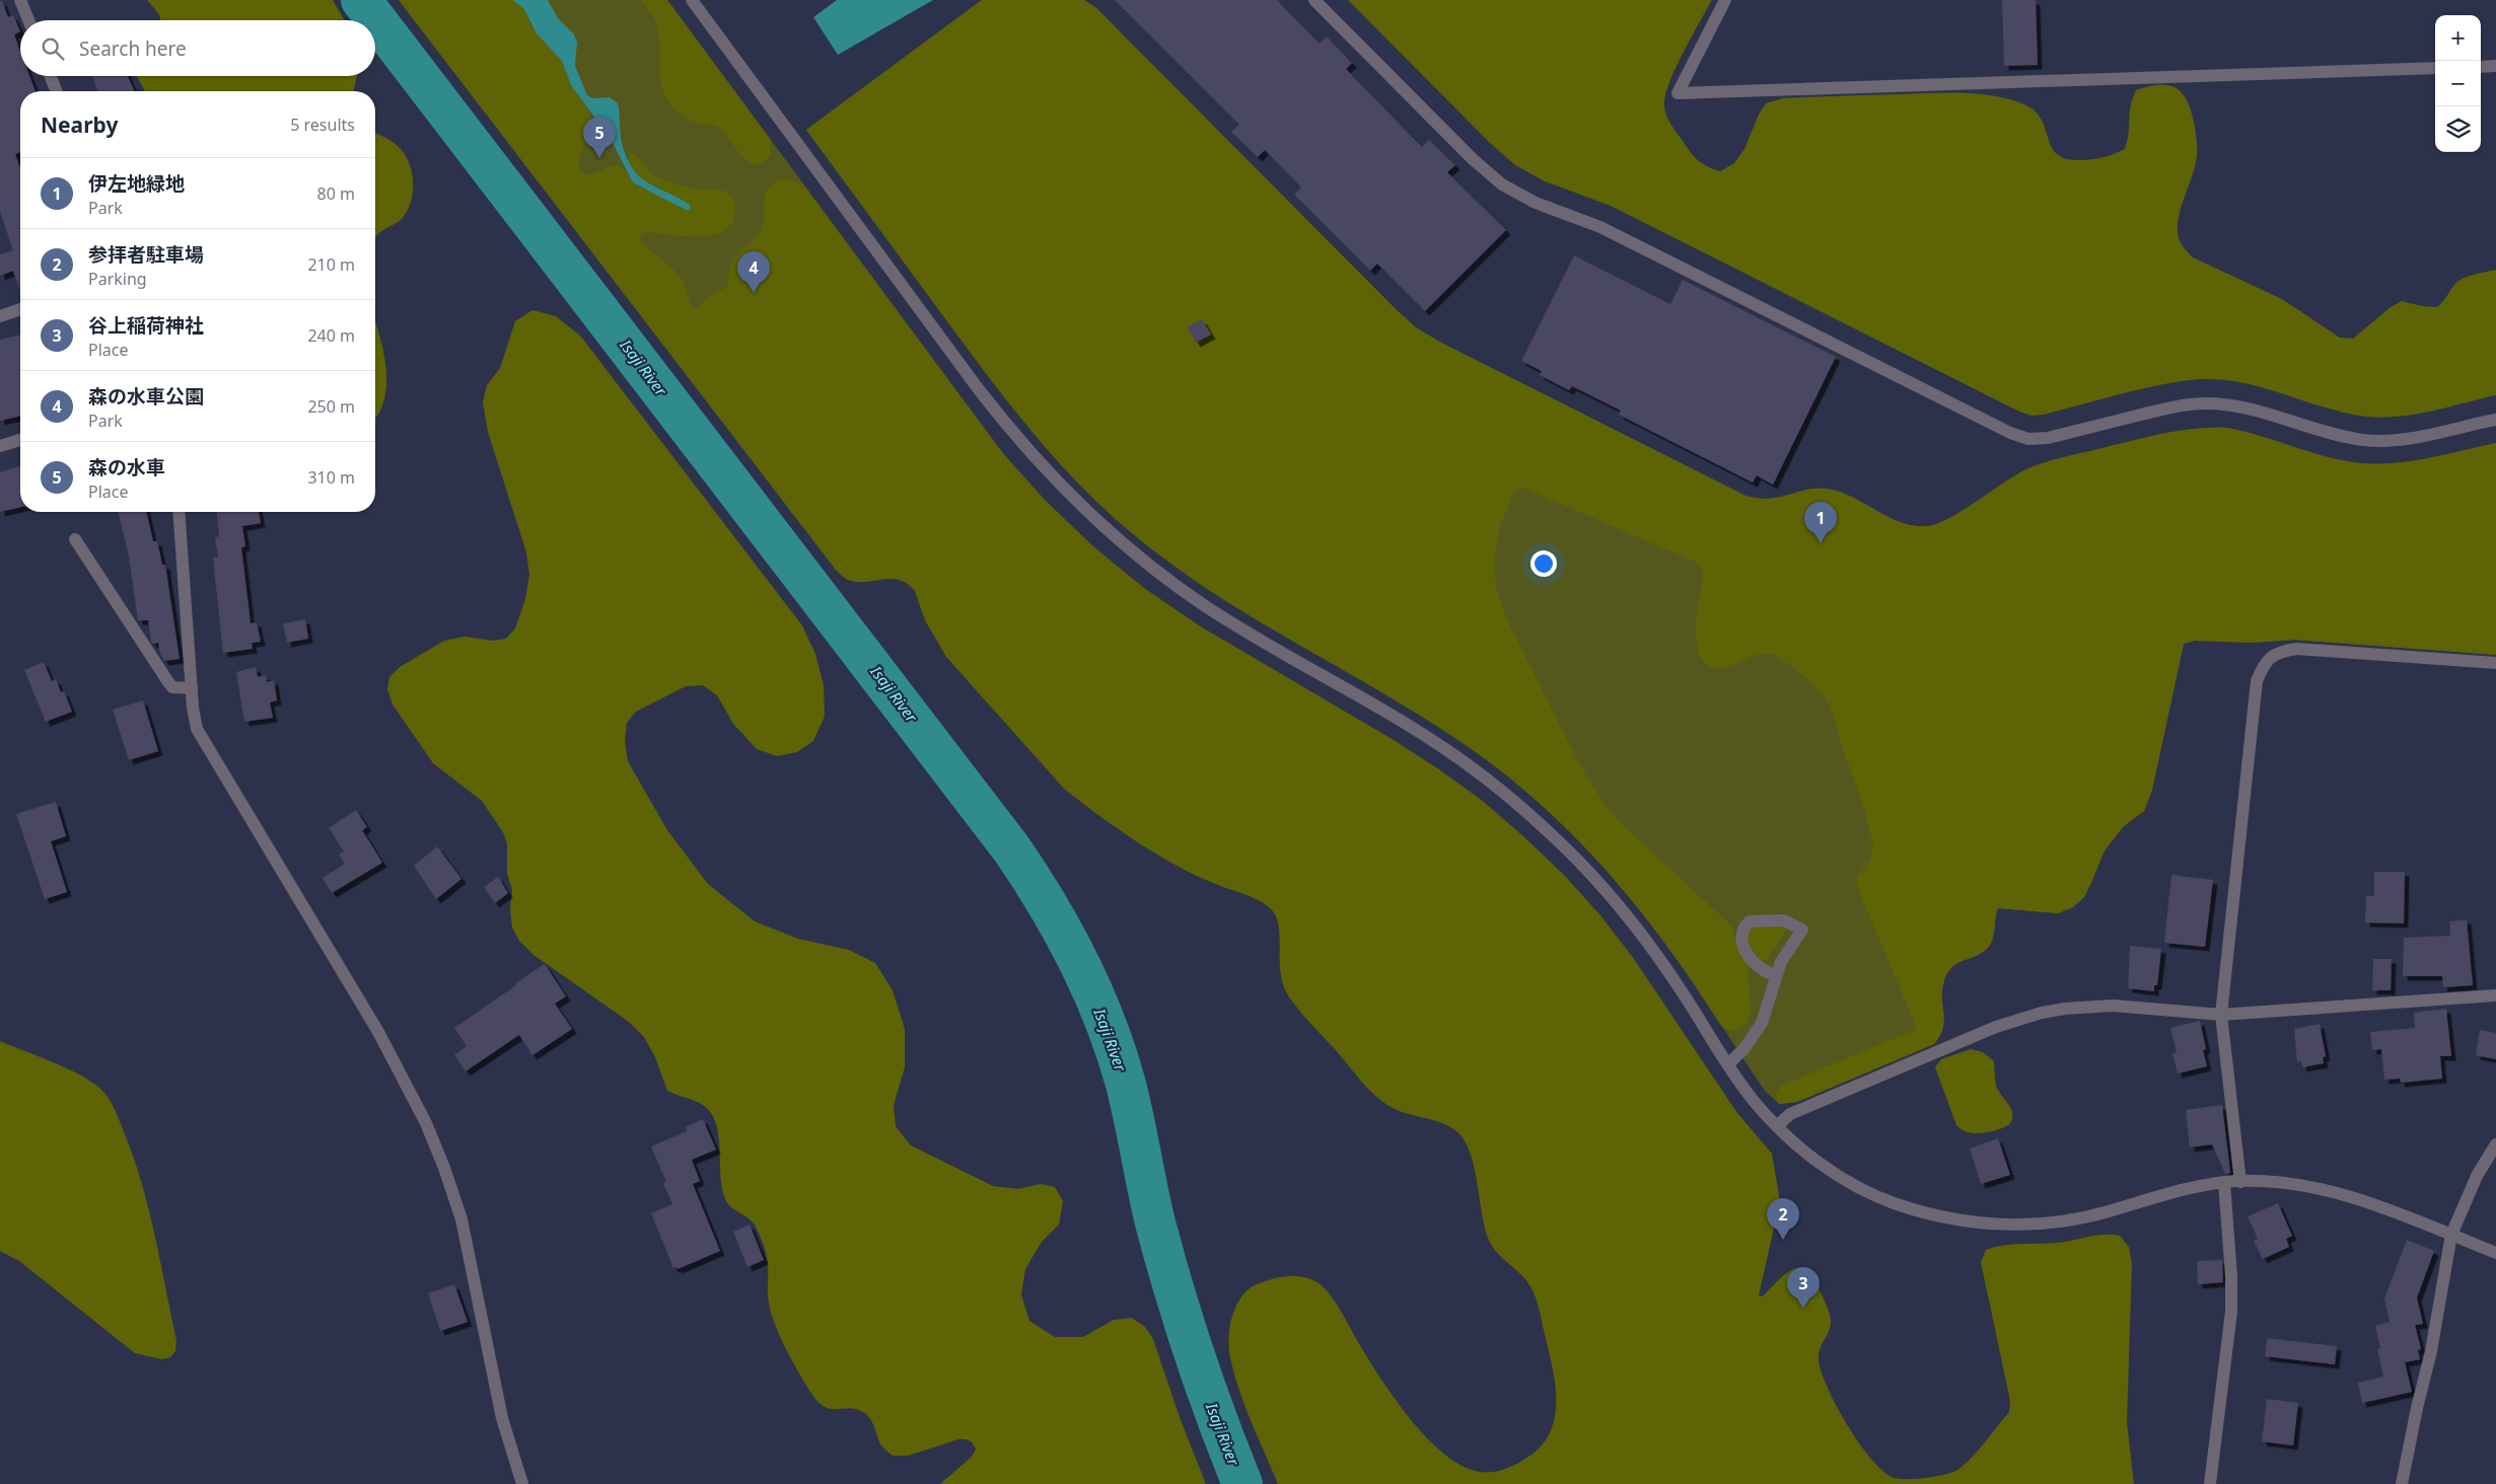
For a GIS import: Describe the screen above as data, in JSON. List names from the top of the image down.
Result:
{
  "water": ["Isaji River"],
  "page": {
    "map_buttons": ["+", "−"],
    "search": "Search here",
    "heading": ["Nearby", "5 results"],
    "pins": [
      "5",
      "4",
      "1",
      "2",
      "3"
    ],
    "list": [
      {
        "mark": "1",
        "name": "伊左地緑地",
        "note": "Park",
        "value": "80 m"
      },
      {
        "mark": "2",
        "name": "参拝者駐車場",
        "note": "Parking",
        "value": "210 m"
      },
      {
        "mark": "3",
        "name": "谷上稲荷神社",
        "note": "Place",
        "value": "240 m"
      },
      {
        "mark": "4",
        "name": "森の水車公園",
        "note": "Park",
        "value": "250 m"
      },
      {
        "mark": "5",
        "name": "森の水車",
        "note": "Place",
        "value": "310 m"
      }
    ]
  }
}
